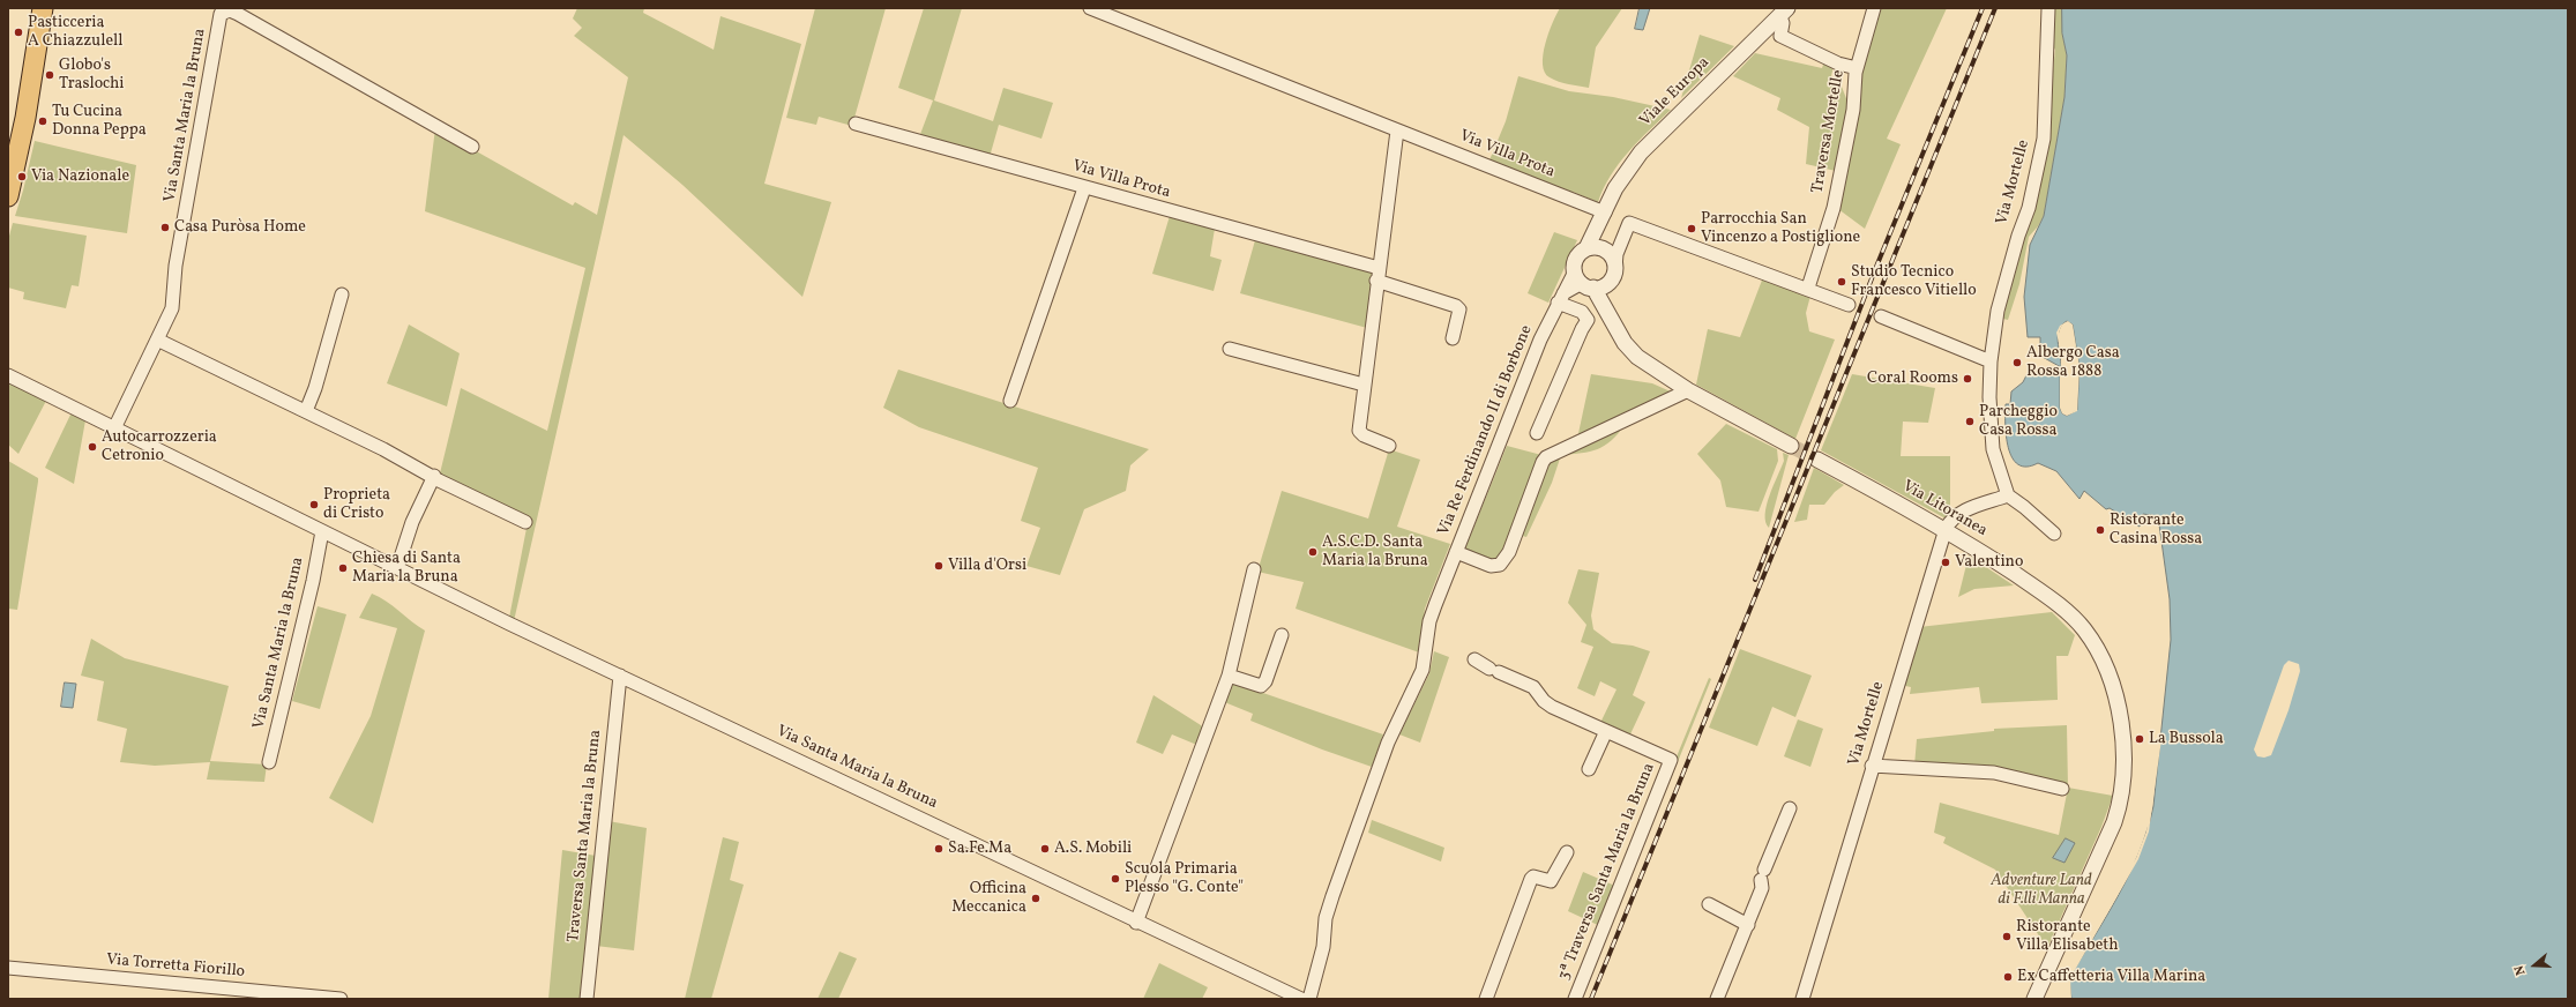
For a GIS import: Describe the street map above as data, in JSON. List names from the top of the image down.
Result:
{
  "streets": {
    "street": [
      "Viale Europa",
      "Via Santa Maria la Bruna",
      "Traversa Mortelle",
      "Via Villa Prota",
      "Via Mortelle",
      "Via Re Ferdinando II di Borbone",
      "Via Litoranea",
      "Traversa Santa Maria la Bruna",
      "3ª Traversa Santa Maria la Bruna",
      "Via Torretta Fiorillo"
    ]
  },
  "crossings": [
    ["Viale Europa", "Via Villa Prota"],
    ["Viale Europa", "Via Re Ferdinando II di Borbone"],
    ["Via Santa Maria la Bruna", "Traversa Santa Maria la Bruna"],
    ["Via Mortelle", "Via Litoranea"]
  ],
  "parks": ["Adventure Land di F.lli Manna"],
  "places": [
    "Pasticceria A Chiazzulell",
    "Globo's Traslochi",
    "Tu Cucina Donna Peppa",
    "Via Nazionale",
    "Casa Puròsa Home",
    "Parrocchia San Vincenzo a Postiglione",
    "Studio Tecnico Francesco Vitiello",
    "Albergo Casa Rossa 1888",
    "Coral Rooms",
    "Parcheggio Casa Rossa",
    "Autocarrozzeria Cetronio",
    "Proprieta di Cristo",
    "Ristorante Casina Rossa",
    "A.S.C.D. Santa Maria la Bruna",
    "Valentino",
    "Villa d'Orsi",
    "Chiesa di Santa Maria la Bruna",
    "La Bussola",
    "Sa.Fe.Ma",
    "A.S. Mobili",
    "Scuola Primaria Plesso \"G. Conte\"",
    "Officina Meccanica",
    "Ristorante Villa Elisabeth",
    "Ex Caffetteria Villa Marina"
  ],
  "north": "left"
}
